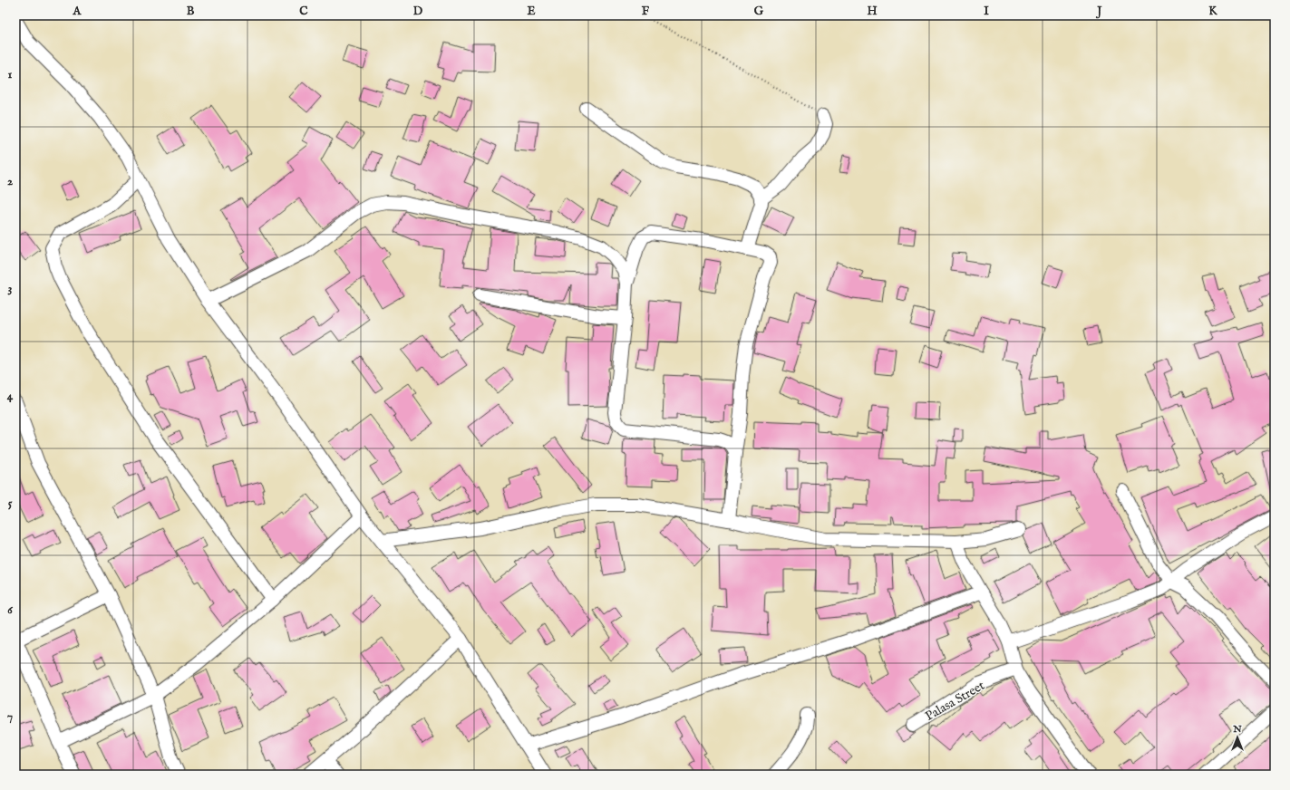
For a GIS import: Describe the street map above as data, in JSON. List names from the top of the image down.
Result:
{
  "streets": {
    "street": ["Palasa Street"]
  },
  "north": "top",
  "grid": {
    "columns": [
      "A",
      "B",
      "C",
      "D",
      "E",
      "F",
      "G",
      "H",
      "I",
      "J",
      "K"
    ],
    "rows": [
      "1",
      "2",
      "3",
      "4",
      "5",
      "6",
      "7"
    ]
  }
}
